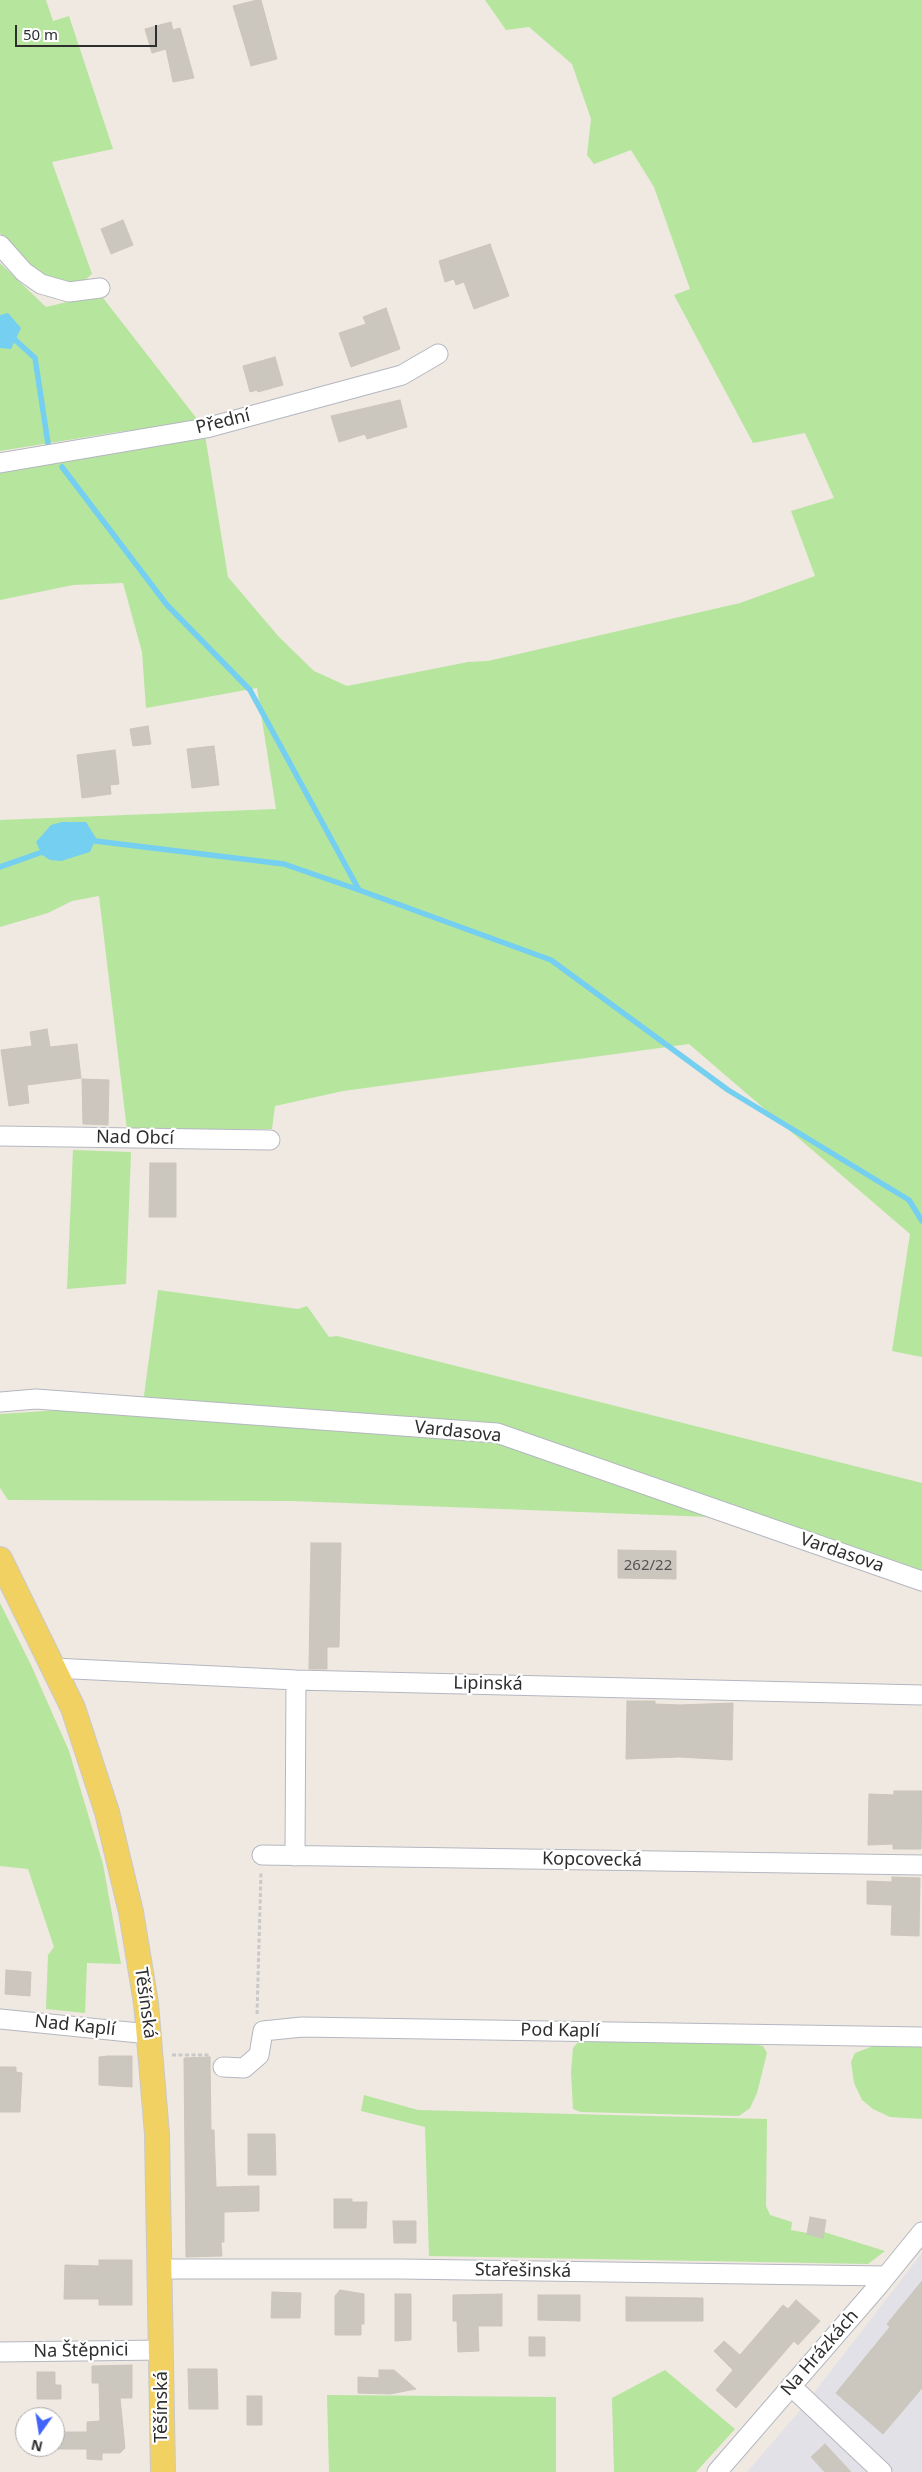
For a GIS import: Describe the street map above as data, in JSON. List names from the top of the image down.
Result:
{
  "streets": {
    "main road": ["Těšínská"],
    "street": [
      "Přední",
      "Nad Obcí",
      "Vardasova",
      "Lipinská",
      "Kopcovecká",
      "Nad Kaplí",
      "Pod Kaplí",
      "Stařešinská",
      "Na Štěpnici",
      "Na Hrázkách"
    ]
  },
  "crossings": [
    ["Lipinská", "Těšínská"],
    ["Těšínská", "Nad Kaplí"],
    ["Těšínská", "Stařešinská"],
    ["Těšínská", "Na Štěpnici"],
    ["Stařešinská", "Na Hrázkách"]
  ],
  "house_numbers": ["262/22"],
  "scale_bar": "50 m",
  "north": "bottom"
}
